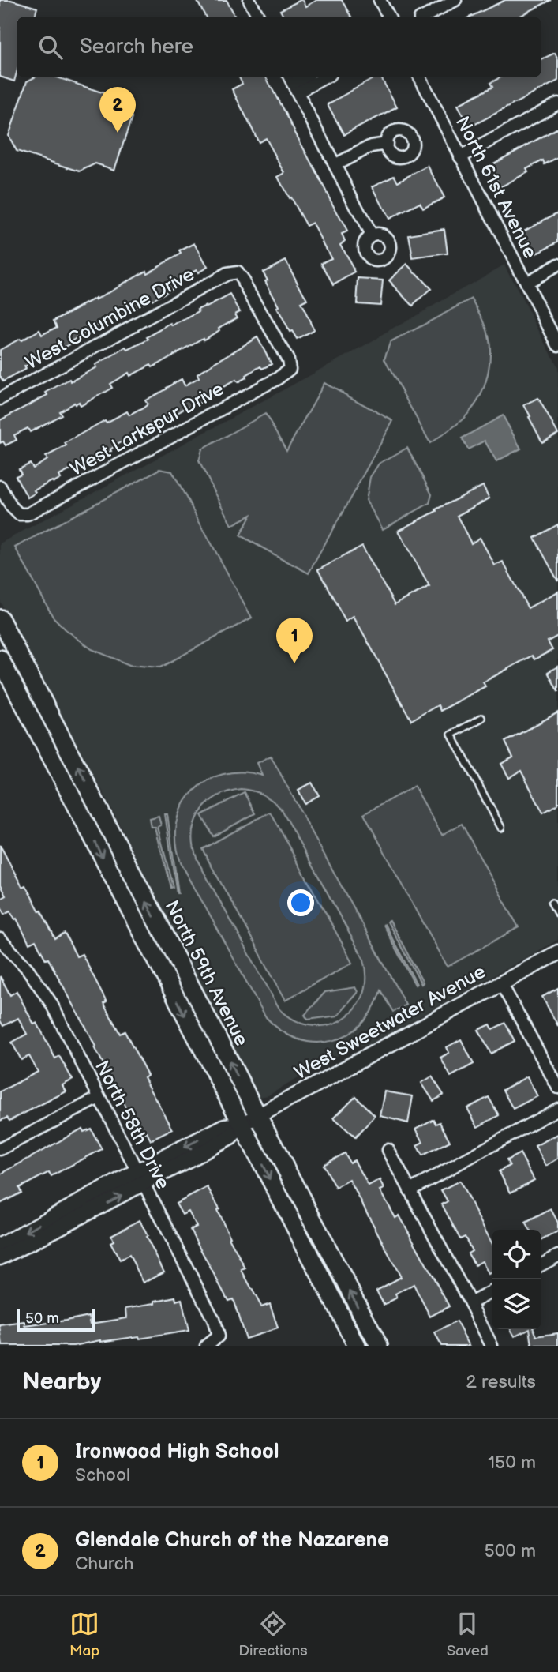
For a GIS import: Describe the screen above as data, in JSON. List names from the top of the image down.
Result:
{
  "streets": {
    "main road": ["North 59th Avenue"],
    "street": [
      "North 61st Avenue",
      "West Columbine Drive",
      "West Larkspur Drive",
      "West Sweetwater Avenue",
      "North 58th Drive"
    ]
  },
  "crossings": [
    ["West Columbine Drive", "West Larkspur Drive"],
    ["North 59th Avenue", "West Sweetwater Avenue"],
    ["West Sweetwater Avenue", "North 58th Drive"]
  ],
  "scale_bar": "50 m",
  "page": {
    "search": "Search here",
    "pins": ["2", "1"],
    "scale": "50 m",
    "heading": ["Nearby", "2 results"],
    "list": [
      {
        "mark": "1",
        "name": "Ironwood High School",
        "note": "School",
        "value": "150 m"
      },
      {
        "mark": "2",
        "name": "Glendale Church of the Nazarene",
        "note": "Church",
        "value": "500 m"
      }
    ],
    "nav": ["Map", "Directions", "Saved"]
  }
}
